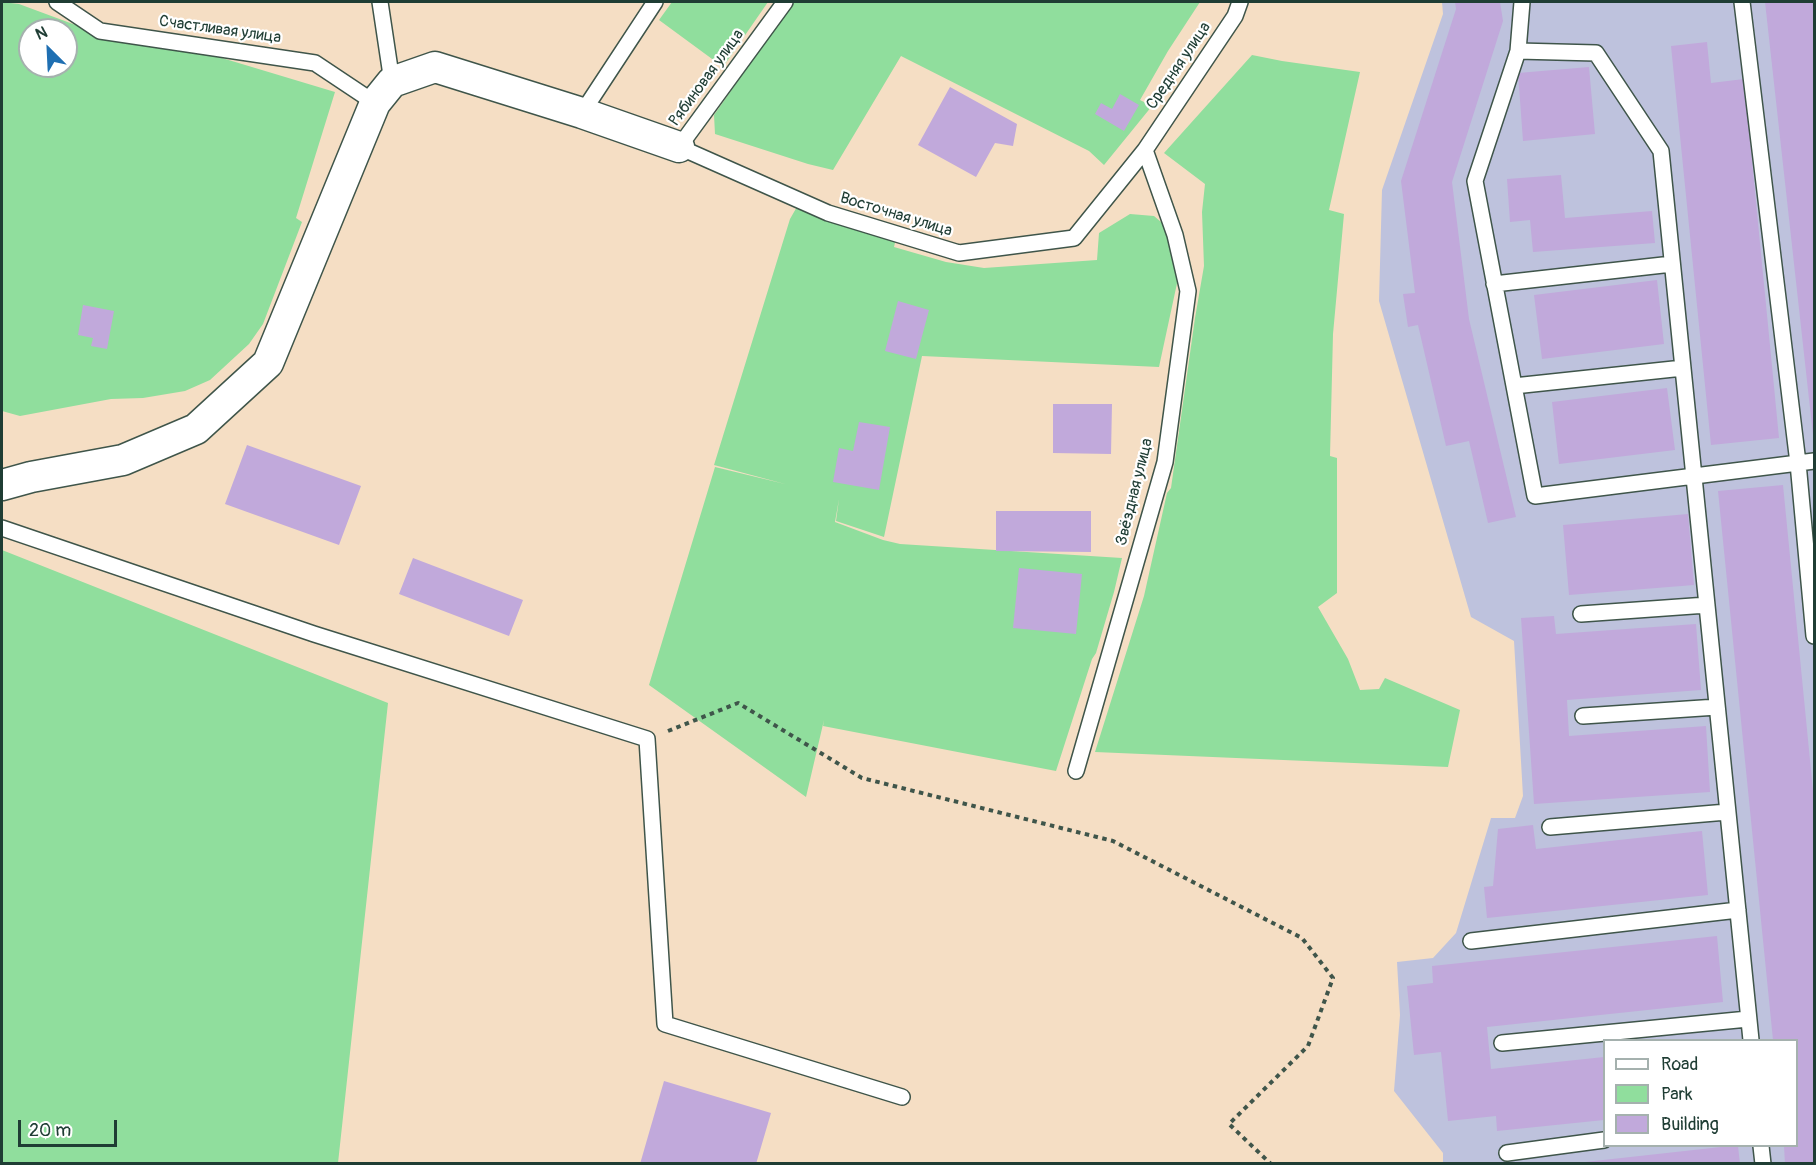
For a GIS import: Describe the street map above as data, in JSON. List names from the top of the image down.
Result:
{
  "streets": {
    "lane": [
      "Счастливая улица",
      "Средняя улица",
      "Рябиновая улица",
      "Восточная улица",
      "Звёздная улица"
    ]
  },
  "crossings": [
    ["Средняя улица", "Восточная улица"],
    ["Средняя улица", "Звёздная улица"],
    ["Рябиновая улица", "Восточная улица"],
    ["Восточная улица", "Звёздная улица"]
  ],
  "legend": ["Road", "Park", "Building"],
  "scale_bar": "20 m",
  "north": "top left"
}
